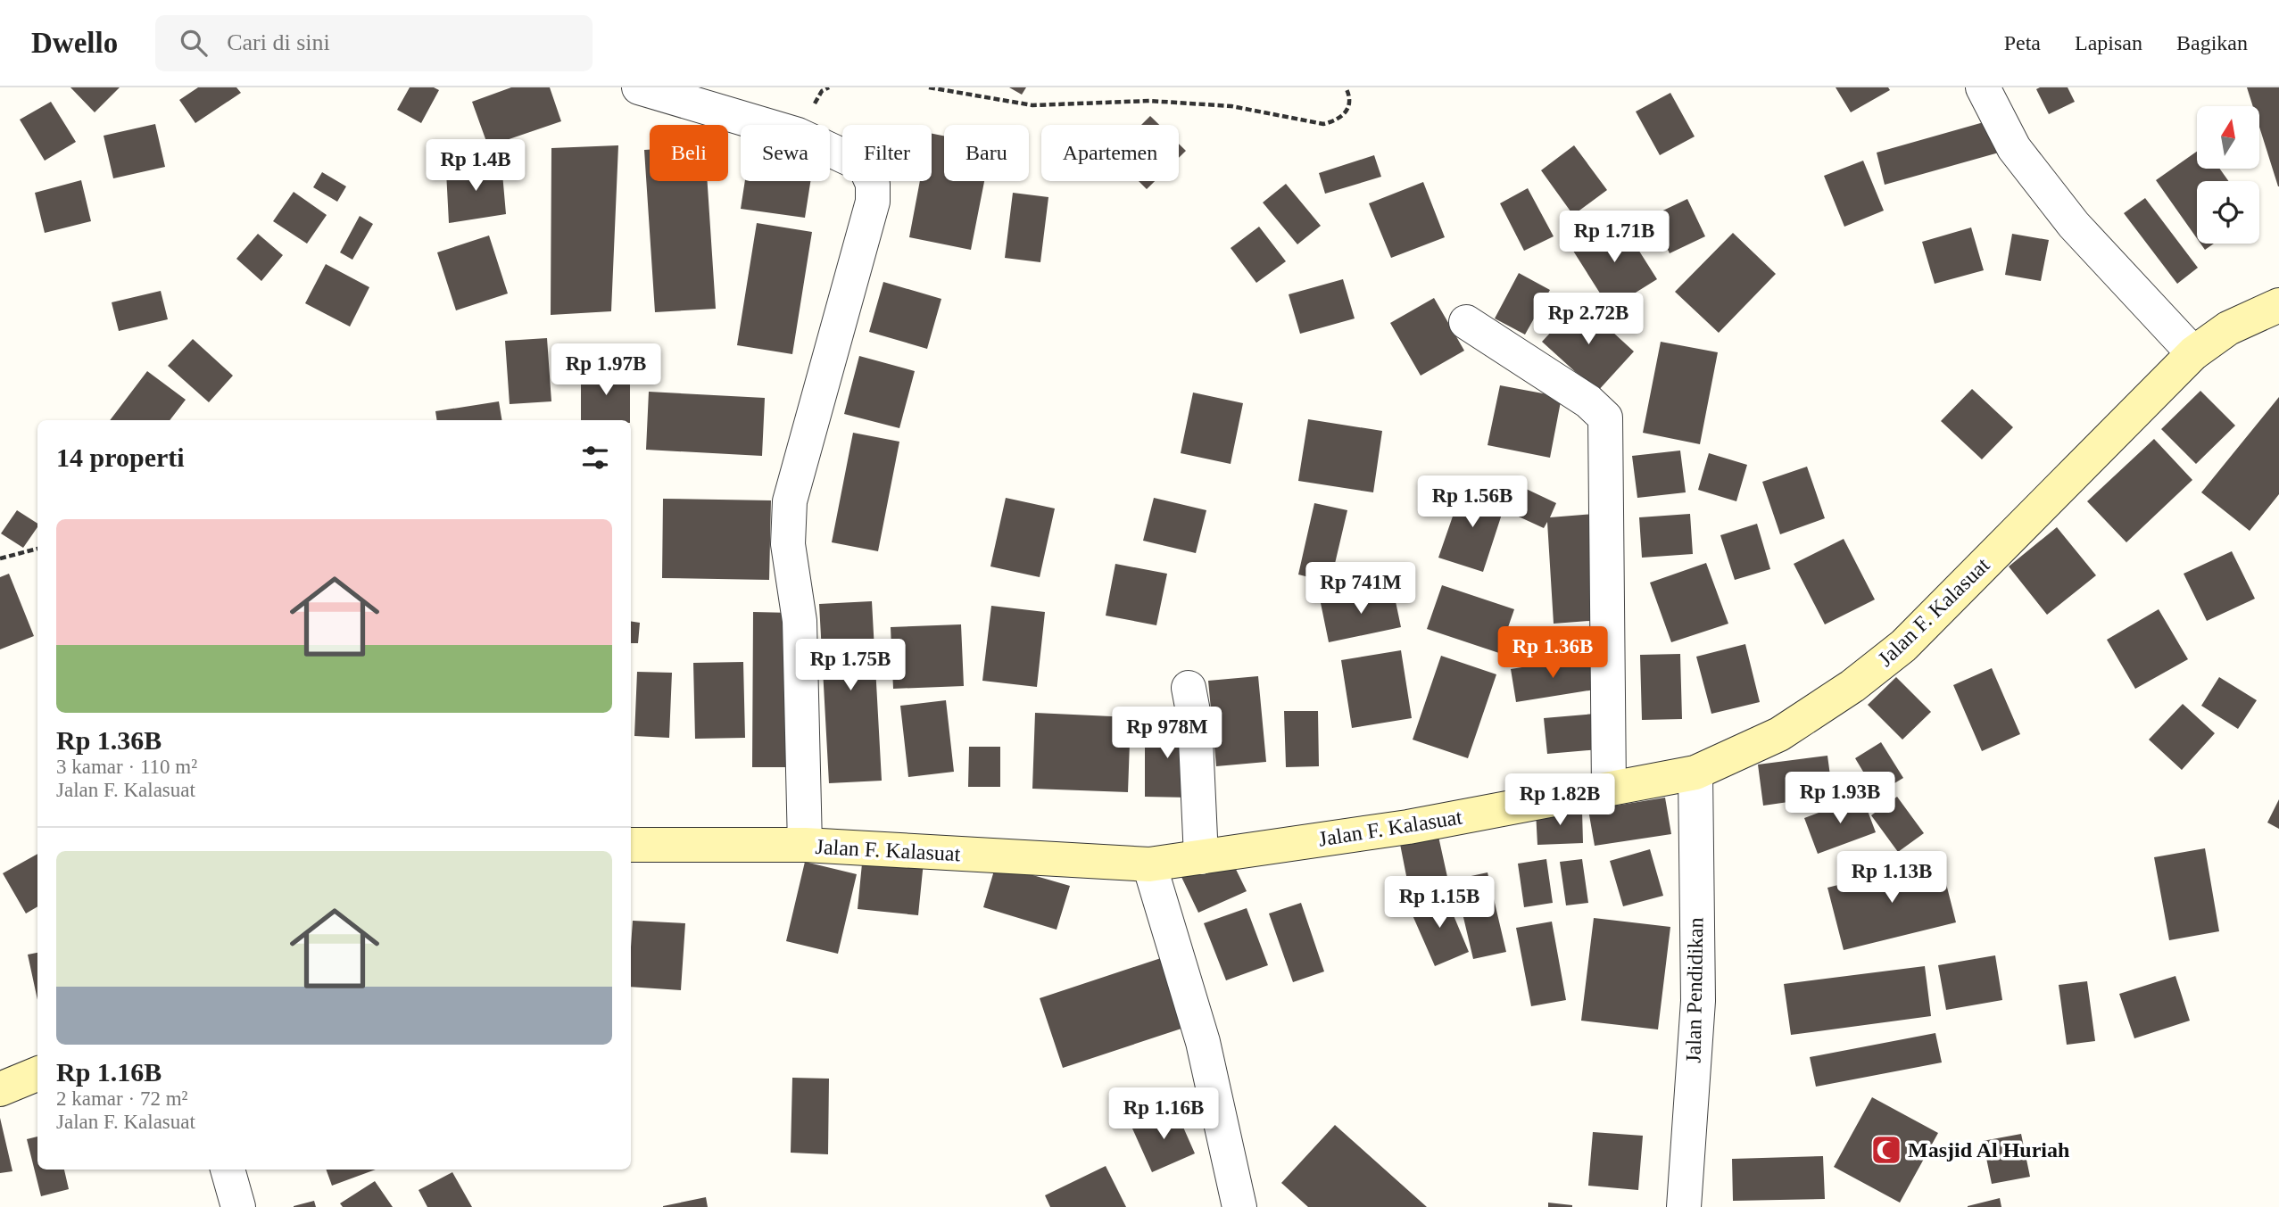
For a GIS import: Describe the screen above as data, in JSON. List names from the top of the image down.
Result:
{
  "streets": {
    "street": ["Jalan F. Kalasuat", "Jalan Pendidikan"]
  },
  "crossings": [
    ["Jalan F. Kalasuat", "Jalan Pendidikan"]
  ],
  "places": {
    "mosque": ["Masjid Al Huriah"]
  },
  "north": "top",
  "page": {
    "header": "Dwello",
    "search": "Cari di sini",
    "nav": ["Peta", "Lapisan", "Bagikan"],
    "chip": [
      "Beli",
      "Sewa",
      "Filter",
      "Baru",
      "Apartemen"
    ],
    "price": [
      "Rp 1.4B",
      "Rp 1.71B",
      "Rp 2.72B",
      "Rp 1.97B",
      "Rp 1.56B",
      "Rp 741M",
      "Rp 1.36B",
      "Rp 1.75B",
      "Rp 978M",
      "Rp 1.93B",
      "Rp 1.82B",
      "Rp 1.13B",
      "Rp 1.15B",
      "Rp 1.16B"
    ],
    "heading": "14 properti",
    "list": [
      {
        "name": "Rp 1.36B",
        "note": "3 kamar · 110 m² · Jalan F. Kalasuat"
      },
      {
        "name": "Rp 1.16B",
        "note": "2 kamar · 72 m² · Jalan F. Kalasuat"
      }
    ]
  }
}
